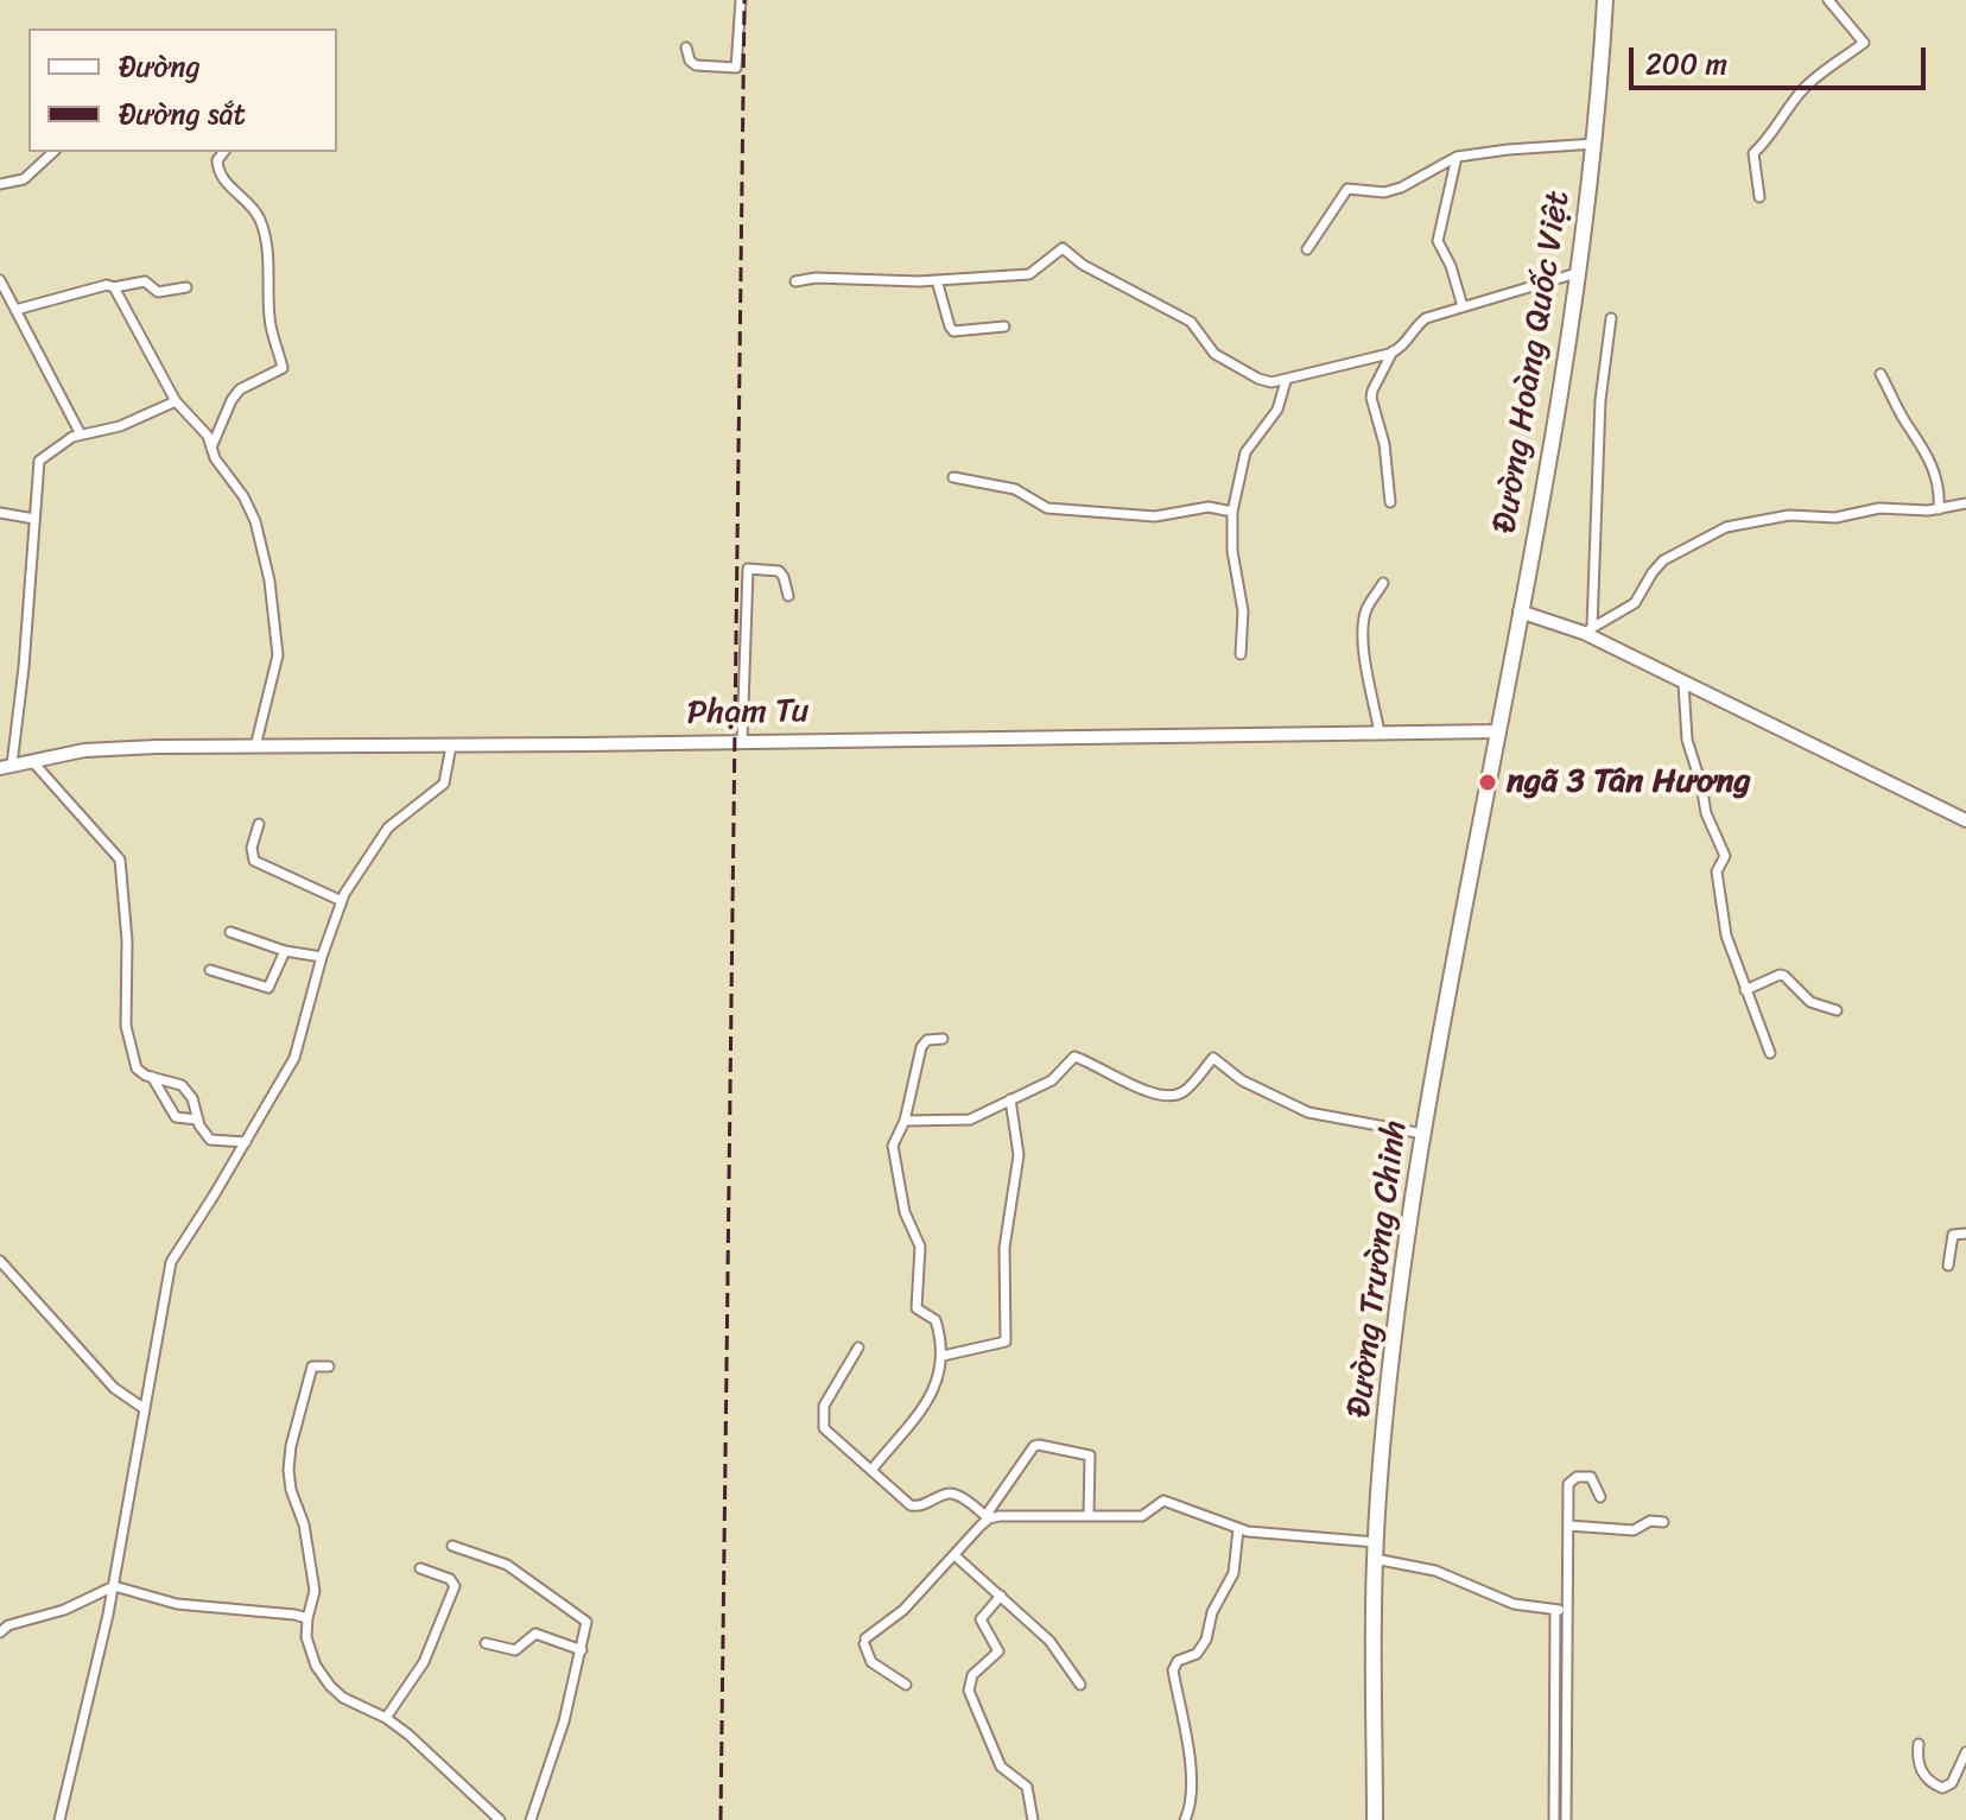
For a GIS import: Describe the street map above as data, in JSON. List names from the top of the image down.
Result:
{
  "streets": {
    "highway": ["Đường Hoàng Quốc Việt", "Đường Trường Chinh"],
    "street": ["Phạm Tu"]
  },
  "crossings": [
    ["Đường Hoàng Quốc Việt", "Phạm Tu"],
    ["Đường Hoàng Quốc Việt", "Đường Trường Chinh"],
    ["Phạm Tu", "Đường Trường Chinh"]
  ],
  "places": ["ngã 3 Tân Hương"],
  "legend": ["Đường", "Đường sắt"],
  "scale_bar": "200 m"
}
